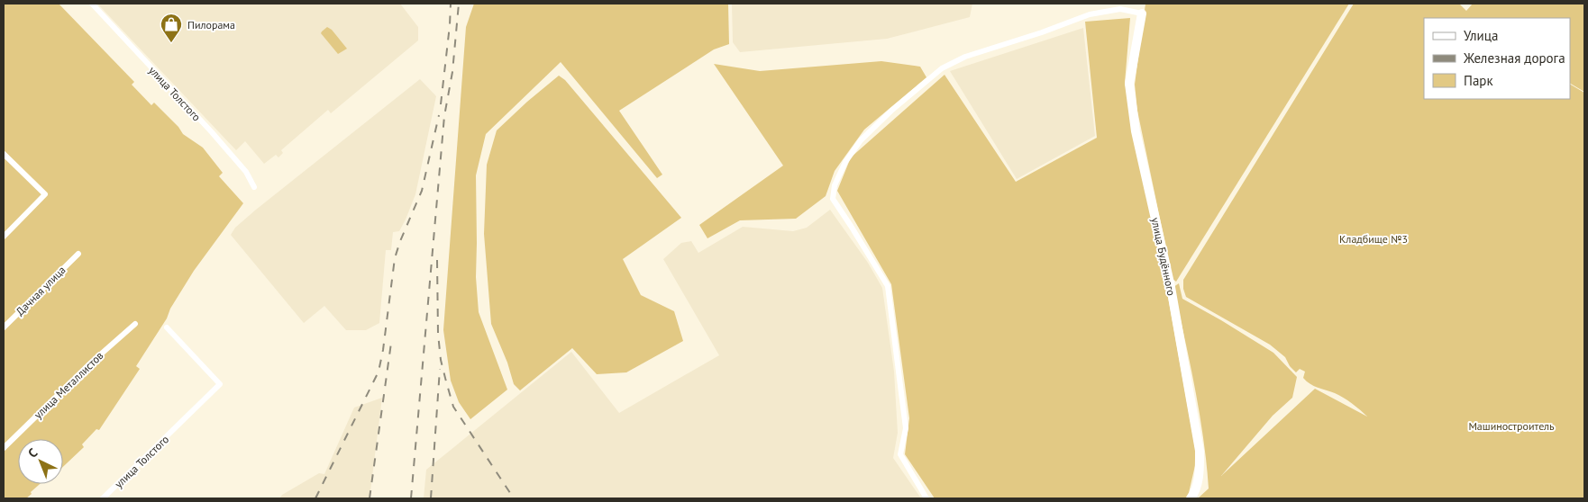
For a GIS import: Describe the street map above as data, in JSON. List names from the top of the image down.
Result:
{
  "streets": {
    "main road": ["улица Будённого"],
    "street": ["улица Толстого", "Дачная улица", "улица Металлистов"]
  },
  "parks": ["Кладбище №3", "Машиностроитель"],
  "places": {
    "shop": ["Пилорама"]
  },
  "legend": ["Улица", "Железная дорога", "Парк"],
  "north": "top left"
}
